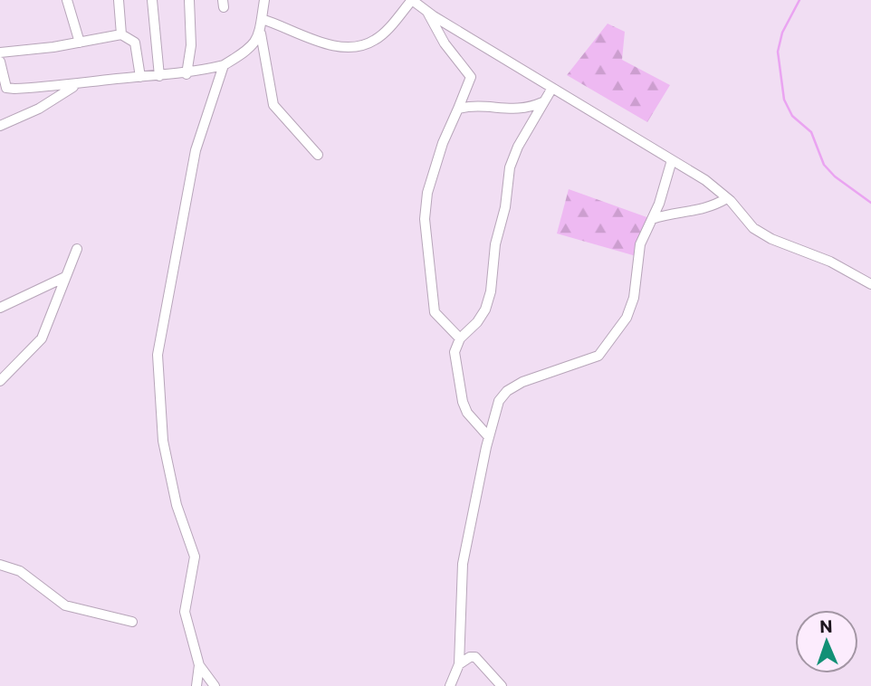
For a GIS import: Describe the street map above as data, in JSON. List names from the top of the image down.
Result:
{
  "north": "top"
}
